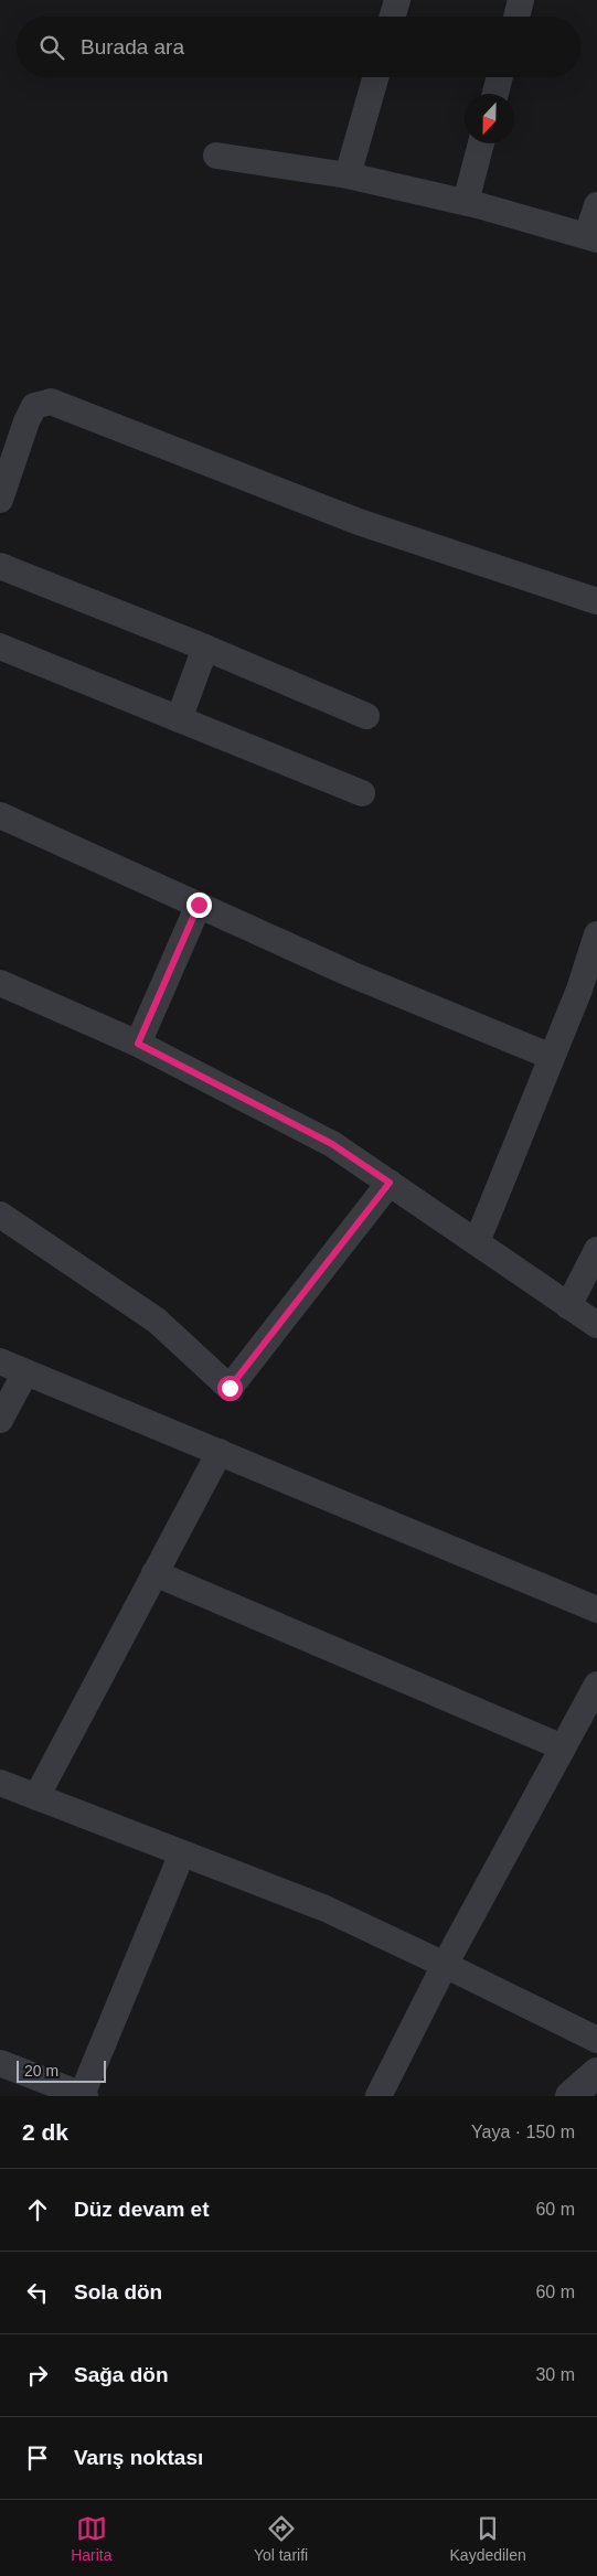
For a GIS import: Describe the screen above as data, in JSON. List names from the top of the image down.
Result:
{
  "scale_bar": "20 m",
  "north": "bottom",
  "page": {
    "search": "Burada ara",
    "scale": "20 m",
    "heading": ["2 dk", "Yaya · 150 m"],
    "list": [
      ["Düz devam et", "60 m"],
      ["Sola dön", "60 m"],
      ["Sağa dön", "30 m"],
      "Varış noktası"
    ],
    "nav": ["Harita", "Yol tarifi", "Kaydedilen"]
  }
}
